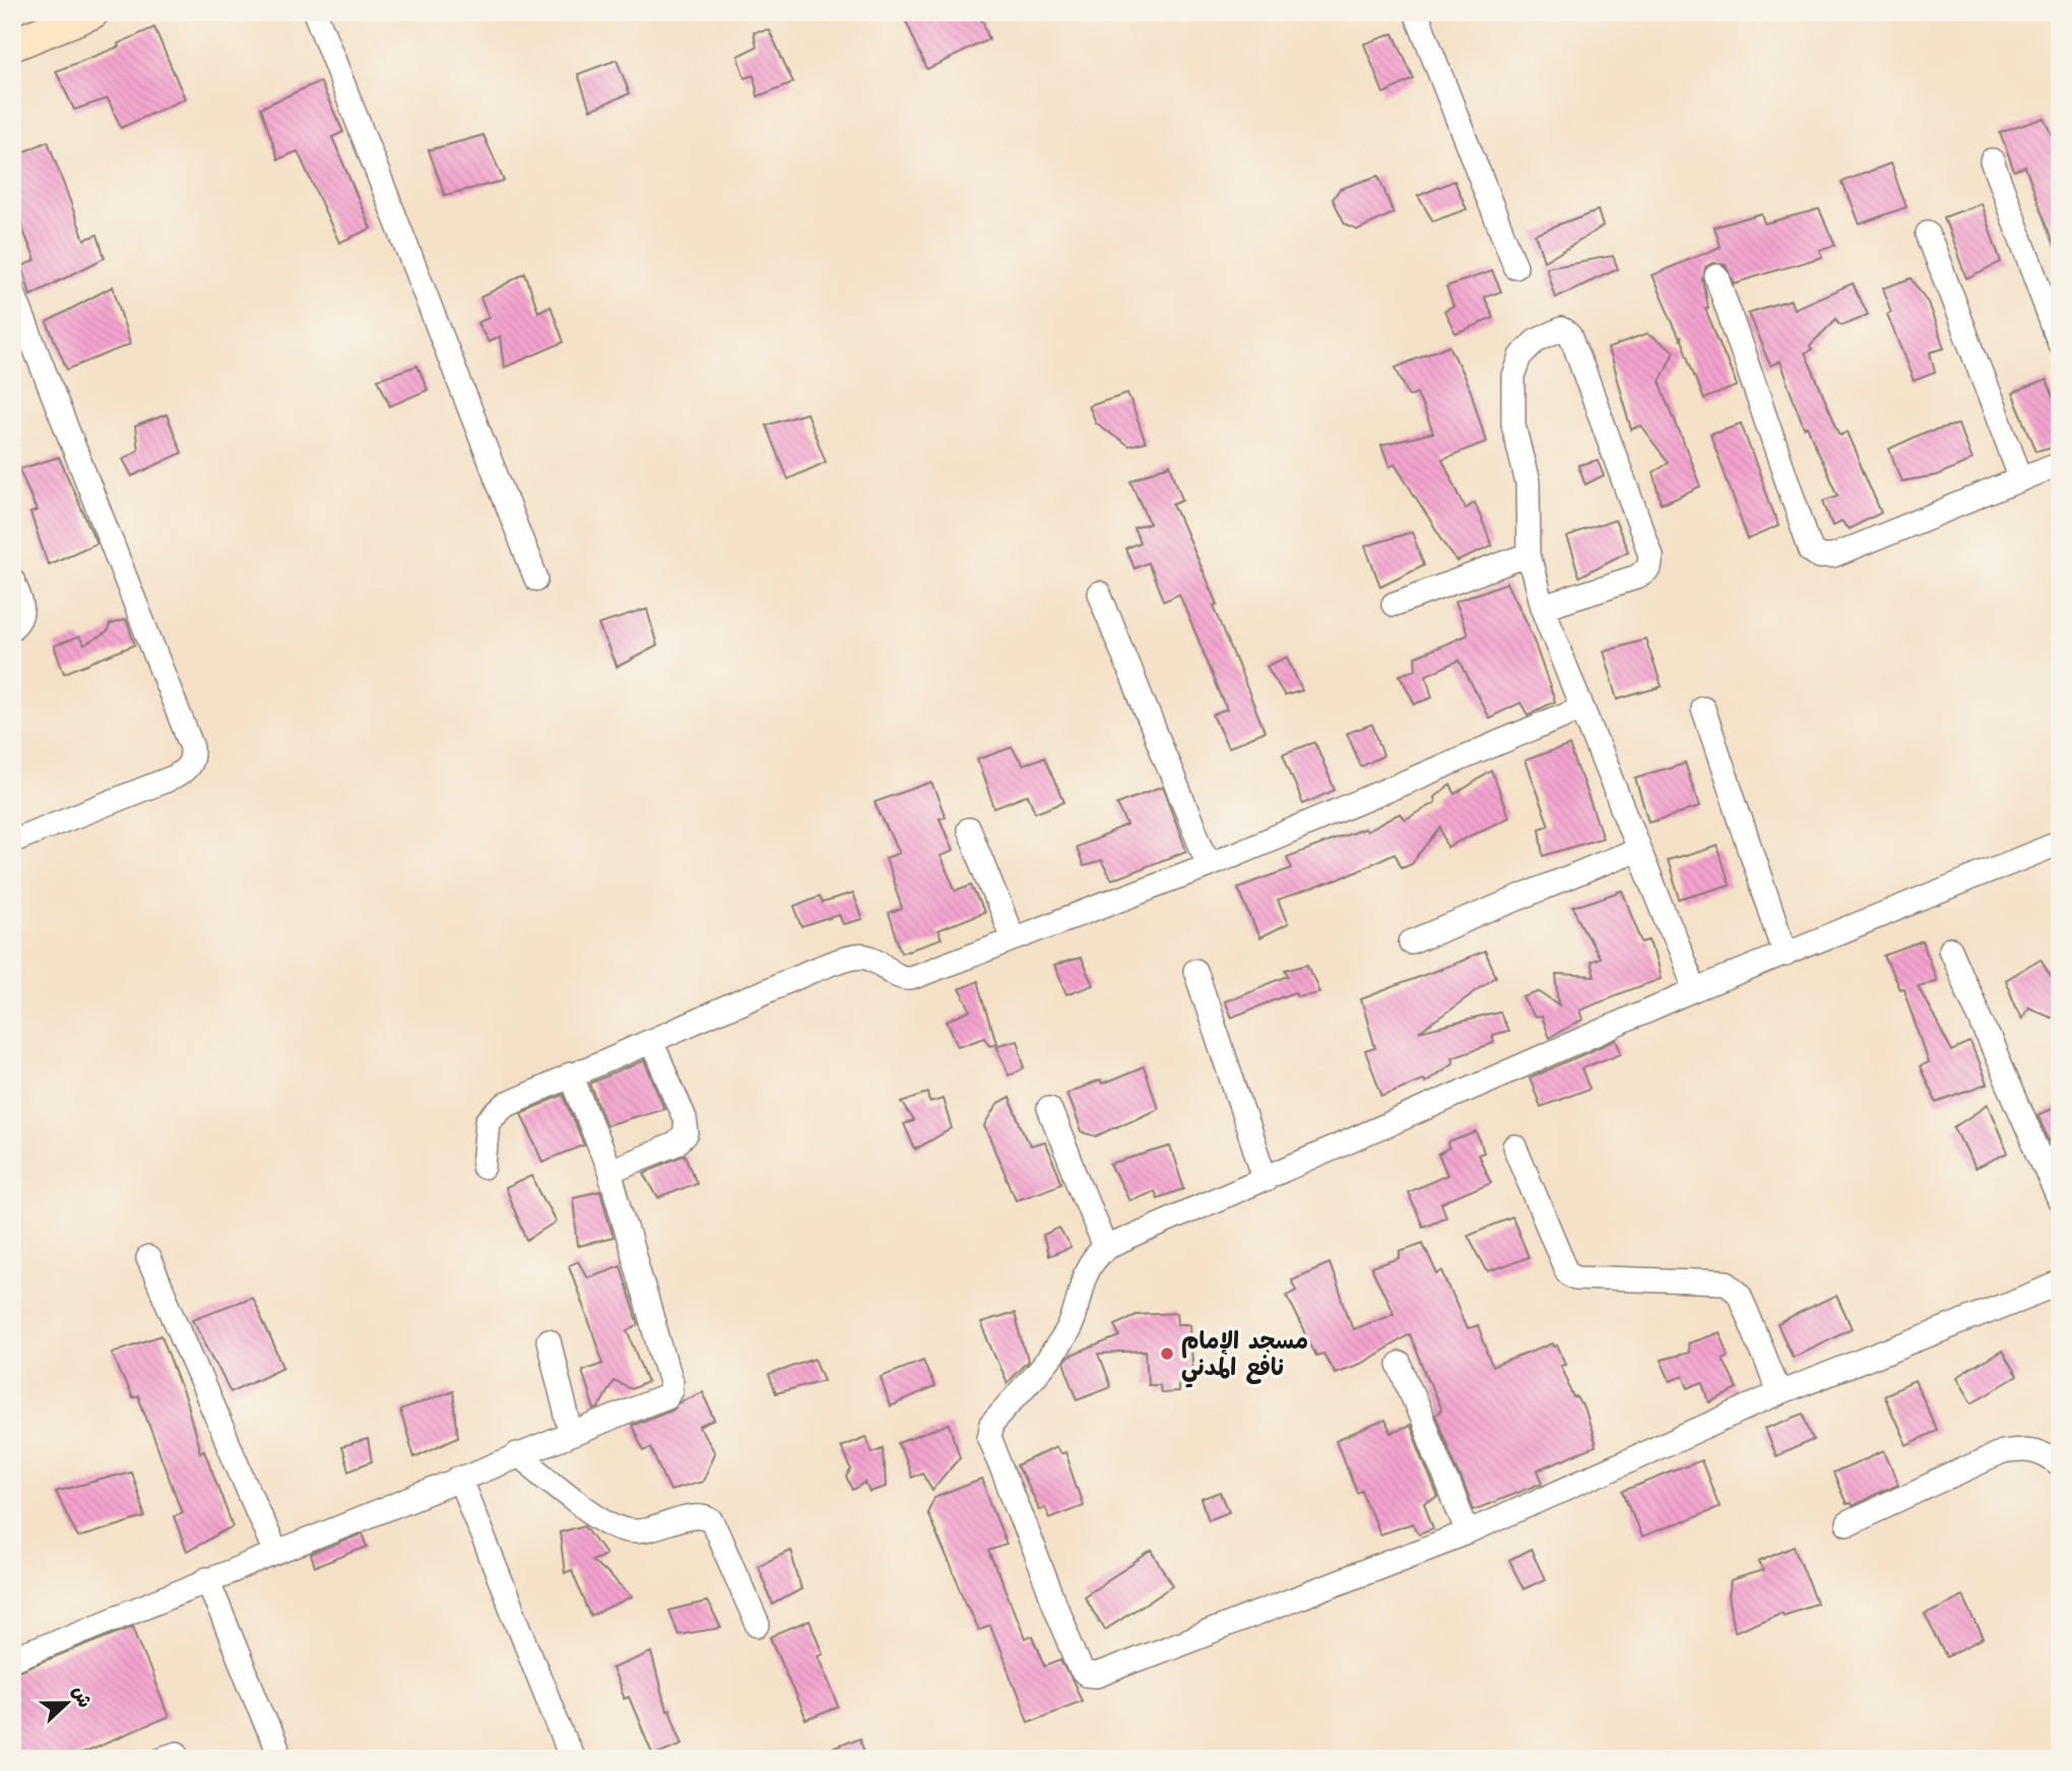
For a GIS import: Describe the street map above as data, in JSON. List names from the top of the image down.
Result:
{
  "places": ["مسجد الإمام نافع المدني"],
  "north": "right"
}
